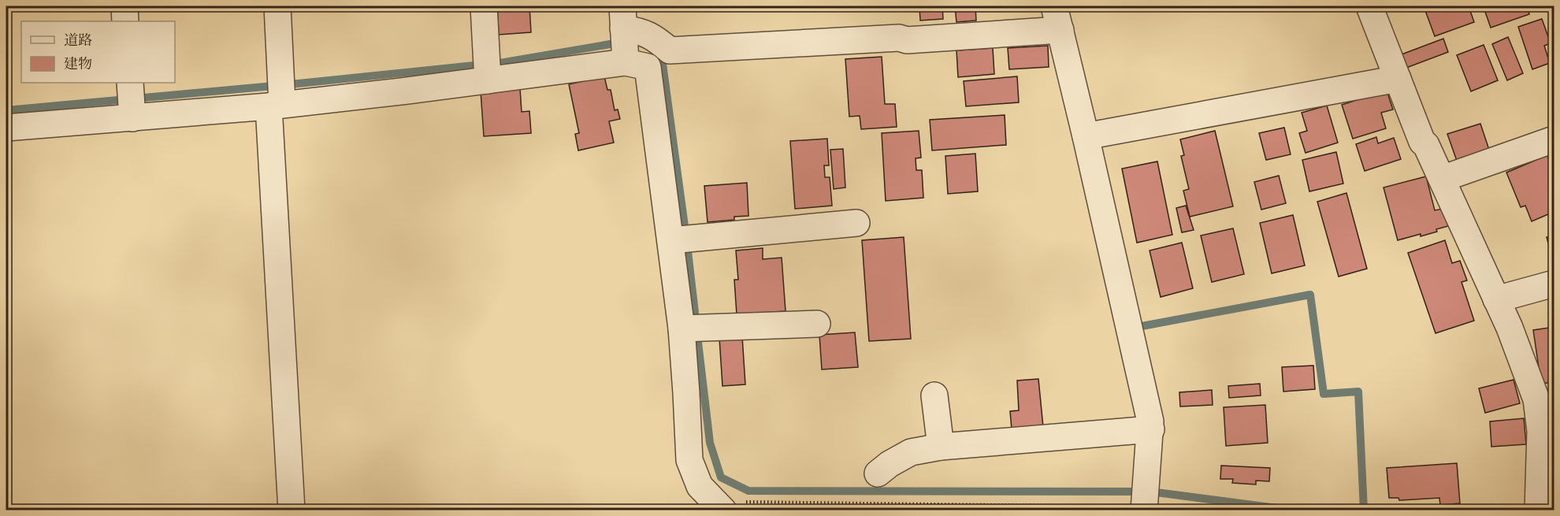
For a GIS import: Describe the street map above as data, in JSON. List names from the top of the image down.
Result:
{
  "legend": ["道路", "建物"]
}
